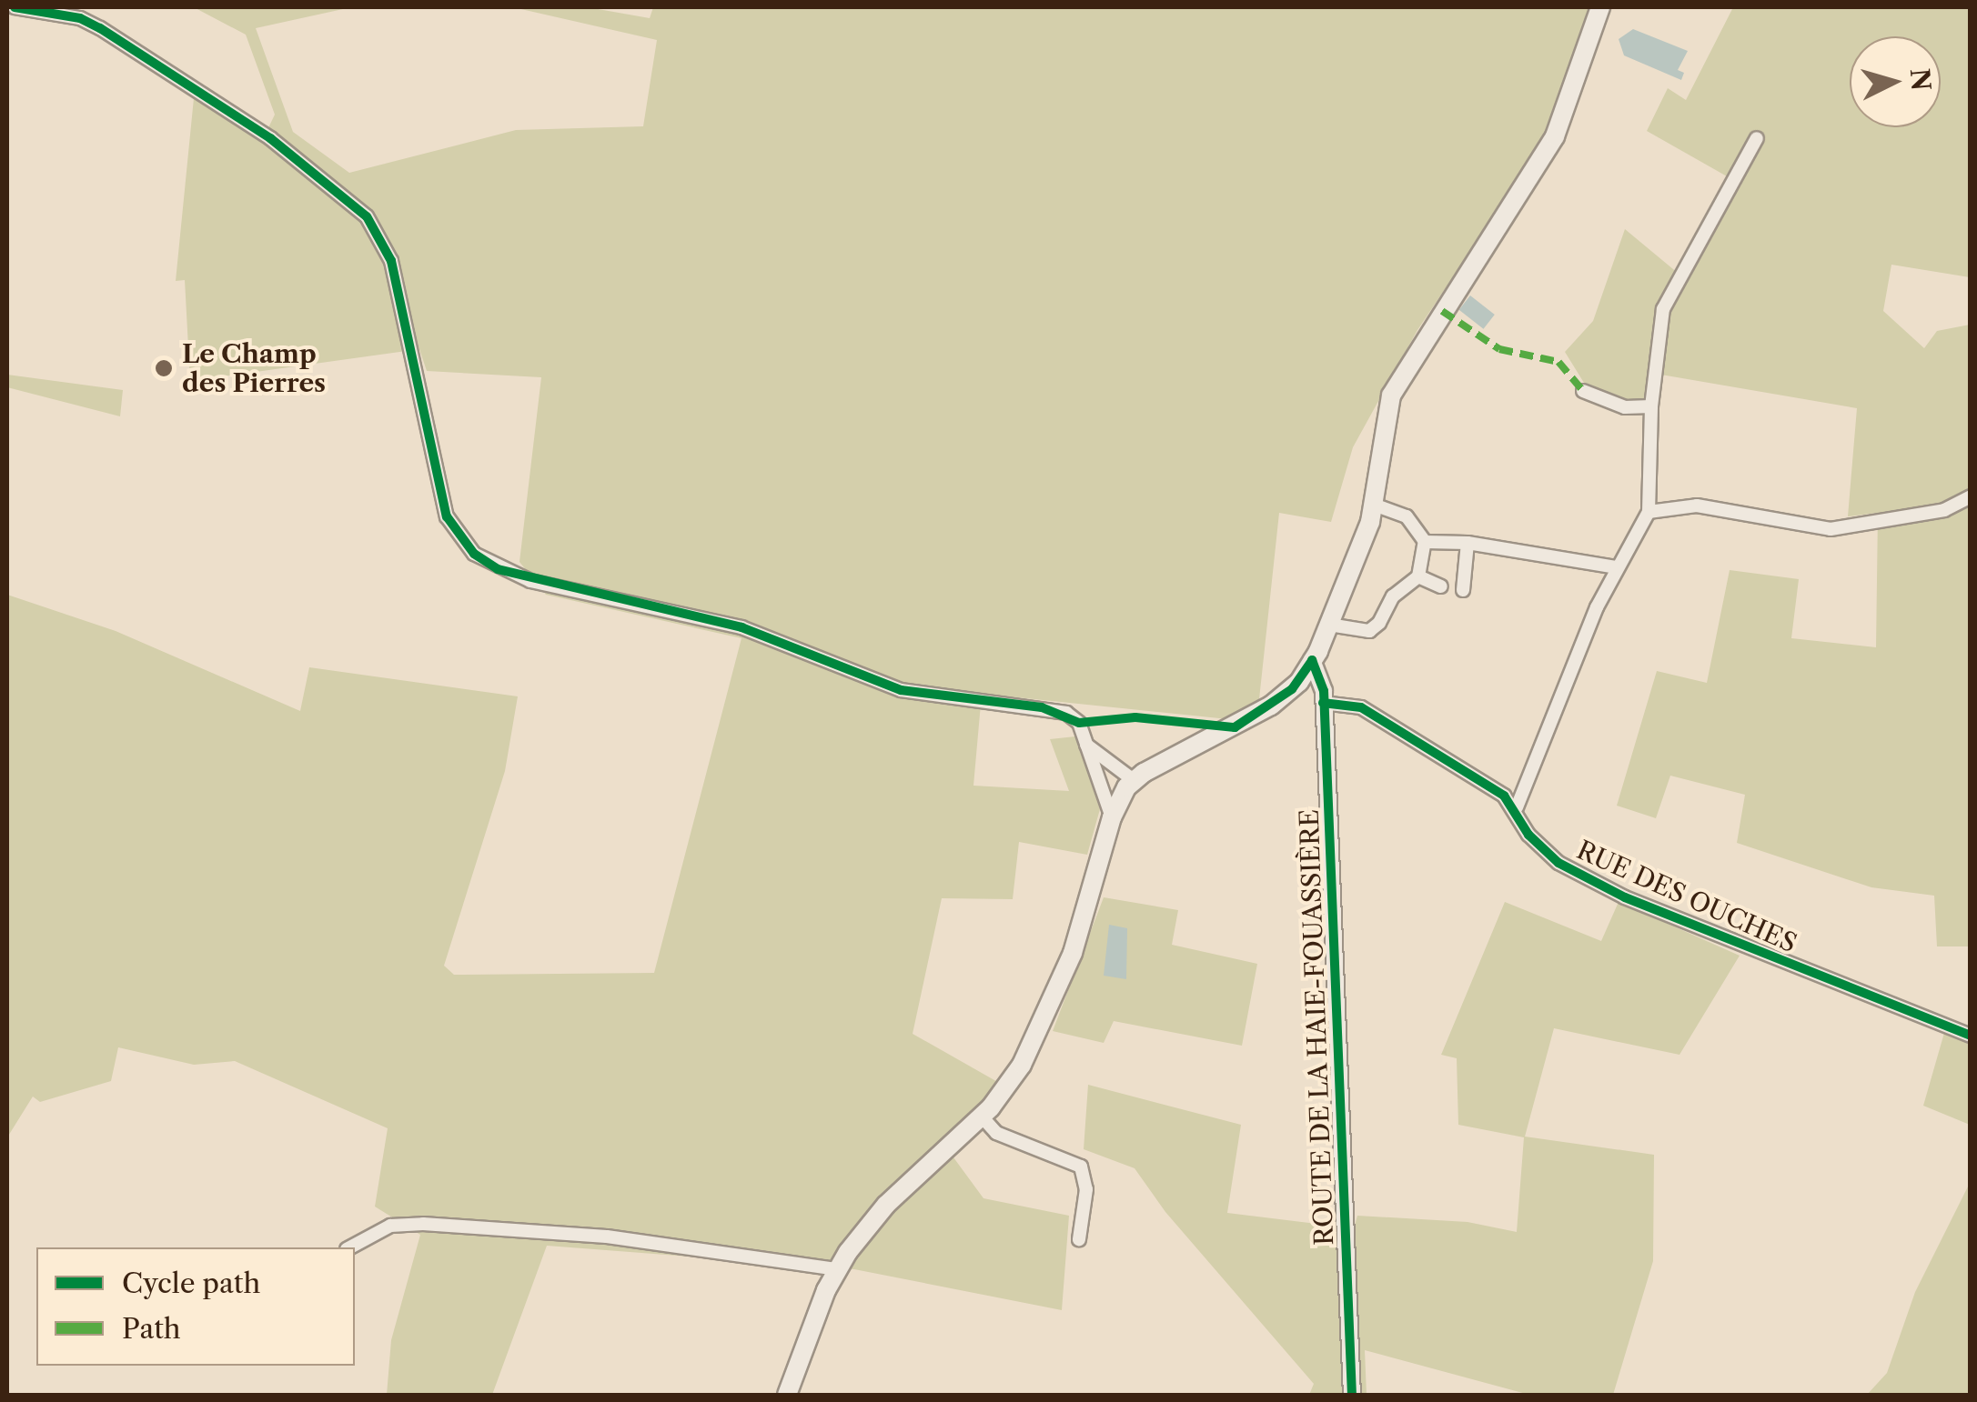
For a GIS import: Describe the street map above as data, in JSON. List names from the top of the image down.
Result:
{
  "streets": {
    "street": ["RUE DES OUCHES", "ROUTE DE LA HAIE-FOUASSIÈRE"]
  },
  "crossings": [
    ["RUE DES OUCHES", "ROUTE DE LA HAIE-FOUASSIÈRE"]
  ],
  "places": ["Le Champ des Pierres"],
  "legend": ["Cycle path", "Path"],
  "north": "right"
}
